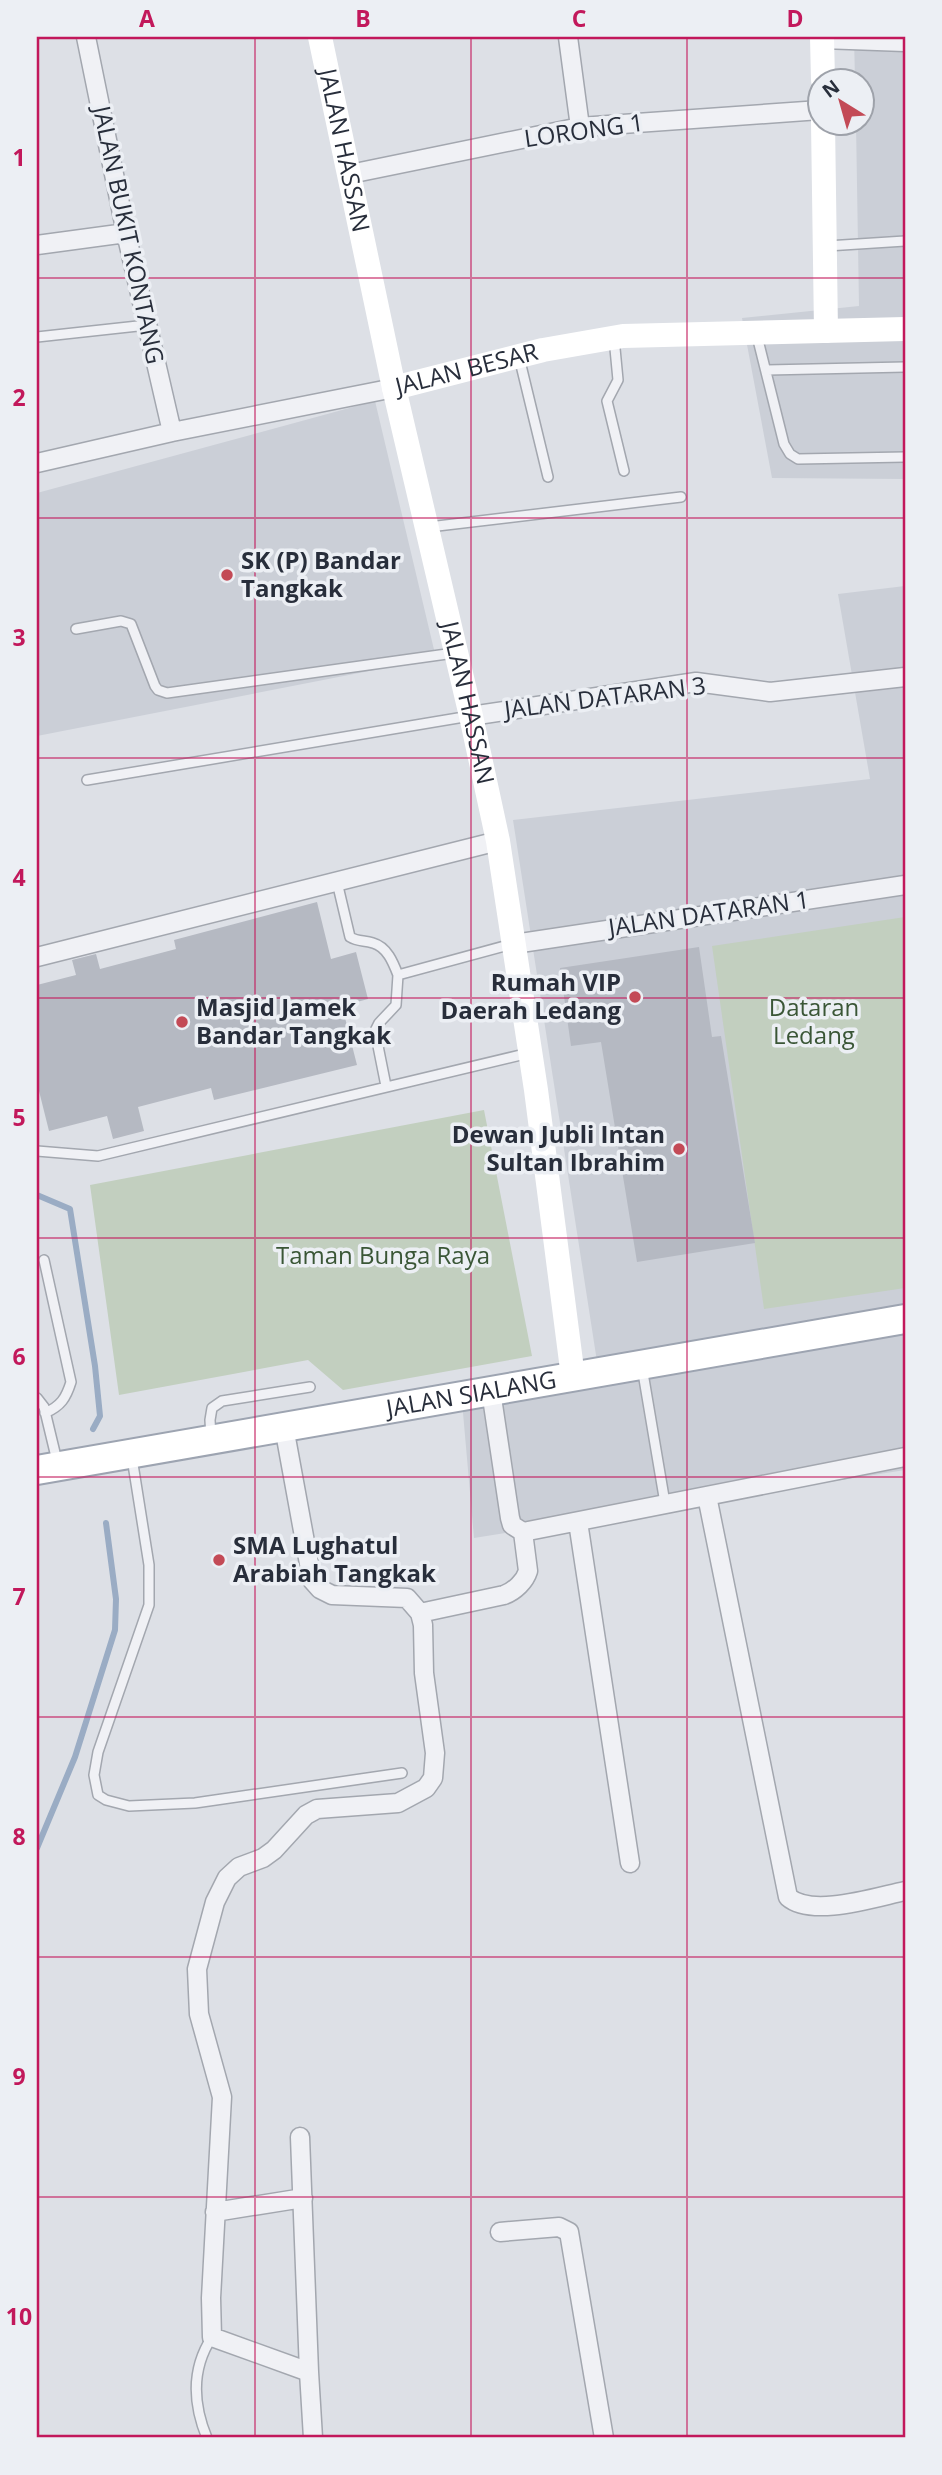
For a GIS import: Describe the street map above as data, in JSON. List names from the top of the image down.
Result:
{
  "streets": {
    "main road": ["JALAN SIALANG"],
    "street": [
      "LORONG 1",
      "JALAN HASSAN",
      "JALAN BUKIT KONTANG",
      "JALAN BESAR",
      "JALAN DATARAN 3",
      "JALAN DATARAN 1"
    ]
  },
  "crossings": [
    ["LORONG 1", "JALAN HASSAN"],
    ["JALAN HASSAN", "JALAN BESAR"],
    ["JALAN HASSAN", "JALAN DATARAN 3"],
    ["JALAN HASSAN", "JALAN DATARAN 1"],
    ["JALAN HASSAN", "JALAN SIALANG"],
    ["JALAN BUKIT KONTANG", "JALAN BESAR"]
  ],
  "parks": ["Dataran Ledang", "Taman Bunga Raya"],
  "places": [
    "SK (P) Bandar Tangkak",
    "Rumah VIP Daerah Ledang",
    "Masjid Jamek Bandar Tangkak",
    "Dewan Jubli Intan Sultan Ibrahim",
    "SMA Lughatul Arabiah Tangkak"
  ],
  "north": "top left",
  "grid": {
    "columns": [
      "A",
      "B",
      "C",
      "D"
    ],
    "rows": [
      "1",
      "2",
      "3",
      "4",
      "5",
      "6",
      "7",
      "8",
      "9",
      "10"
    ]
  }
}
